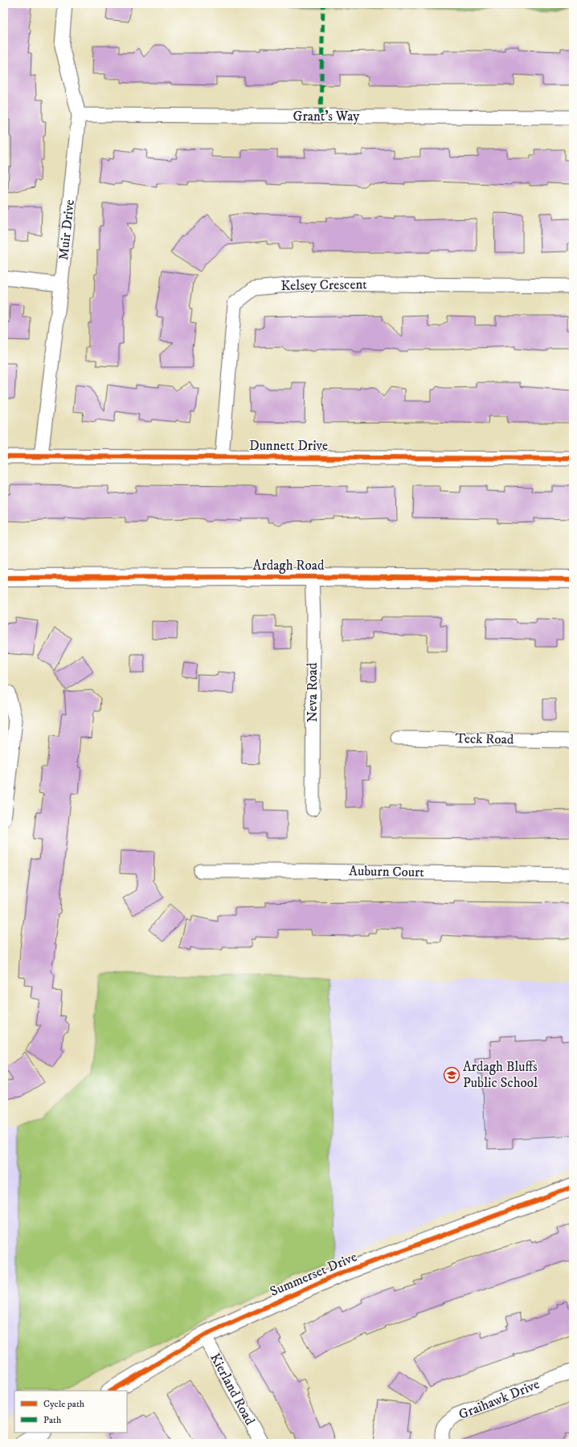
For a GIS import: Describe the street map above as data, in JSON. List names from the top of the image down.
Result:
{
  "streets": {
    "street": [
      "Grant's Way",
      "Muir Drive",
      "Kelsey Crescent",
      "Dunnett Drive",
      "Ardagh Road",
      "Neva Road",
      "Teck Road",
      "Auburn Court",
      "Summerset Drive",
      "Kierland Road",
      "Graihawk Drive"
    ]
  },
  "crossings": [
    ["Grant's Way", "Muir Drive"],
    ["Muir Drive", "Dunnett Drive"],
    ["Kelsey Crescent", "Dunnett Drive"],
    ["Ardagh Road", "Neva Road"],
    ["Summerset Drive", "Kierland Road"]
  ],
  "places": {
    "school or university": ["Ardagh Bluffs Public School"]
  },
  "legend": ["Cycle path", "Path"]
}
